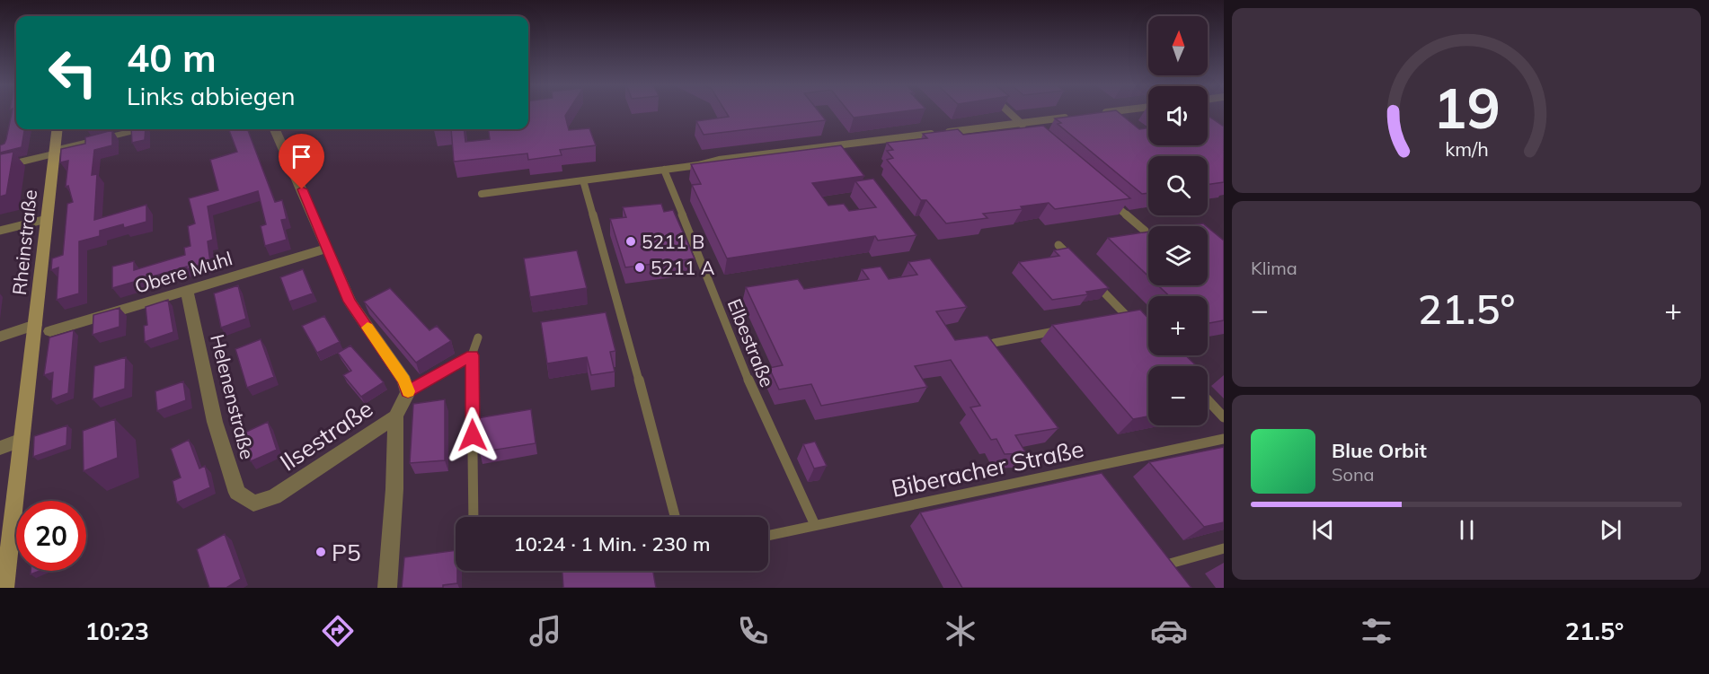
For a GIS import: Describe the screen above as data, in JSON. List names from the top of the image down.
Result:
{
  "streets": {
    "main road": ["Rheinstraße"],
    "street": ["Obere Muhl", "Helenenstraße", "Ilsestraße"],
    "lane": ["Elbestraße", "Biberacher Straße"]
  },
  "crossings": [
    ["Obere Muhl", "Helenenstraße"],
    ["Elbestraße", "Biberacher Straße"],
    ["Helenenstraße", "Ilsestraße"]
  ],
  "places": ["5211 B", "5211 A", "P5"],
  "north": "top",
  "page": {
    "map_buttons": ["+", "−"],
    "turn": ["40 m", "Links abbiegen"],
    "tile": "Klima",
    "heat": ["−", "21.5°", "+"],
    "song": ["Blue Orbit", "Sona"],
    "limit": "20",
    "trip": "10:24 · 1 Min. · 230 m",
    "tabs": ["10:23", "21.5°"],
    "gauge": ["19", "km/h"]
  }
}
